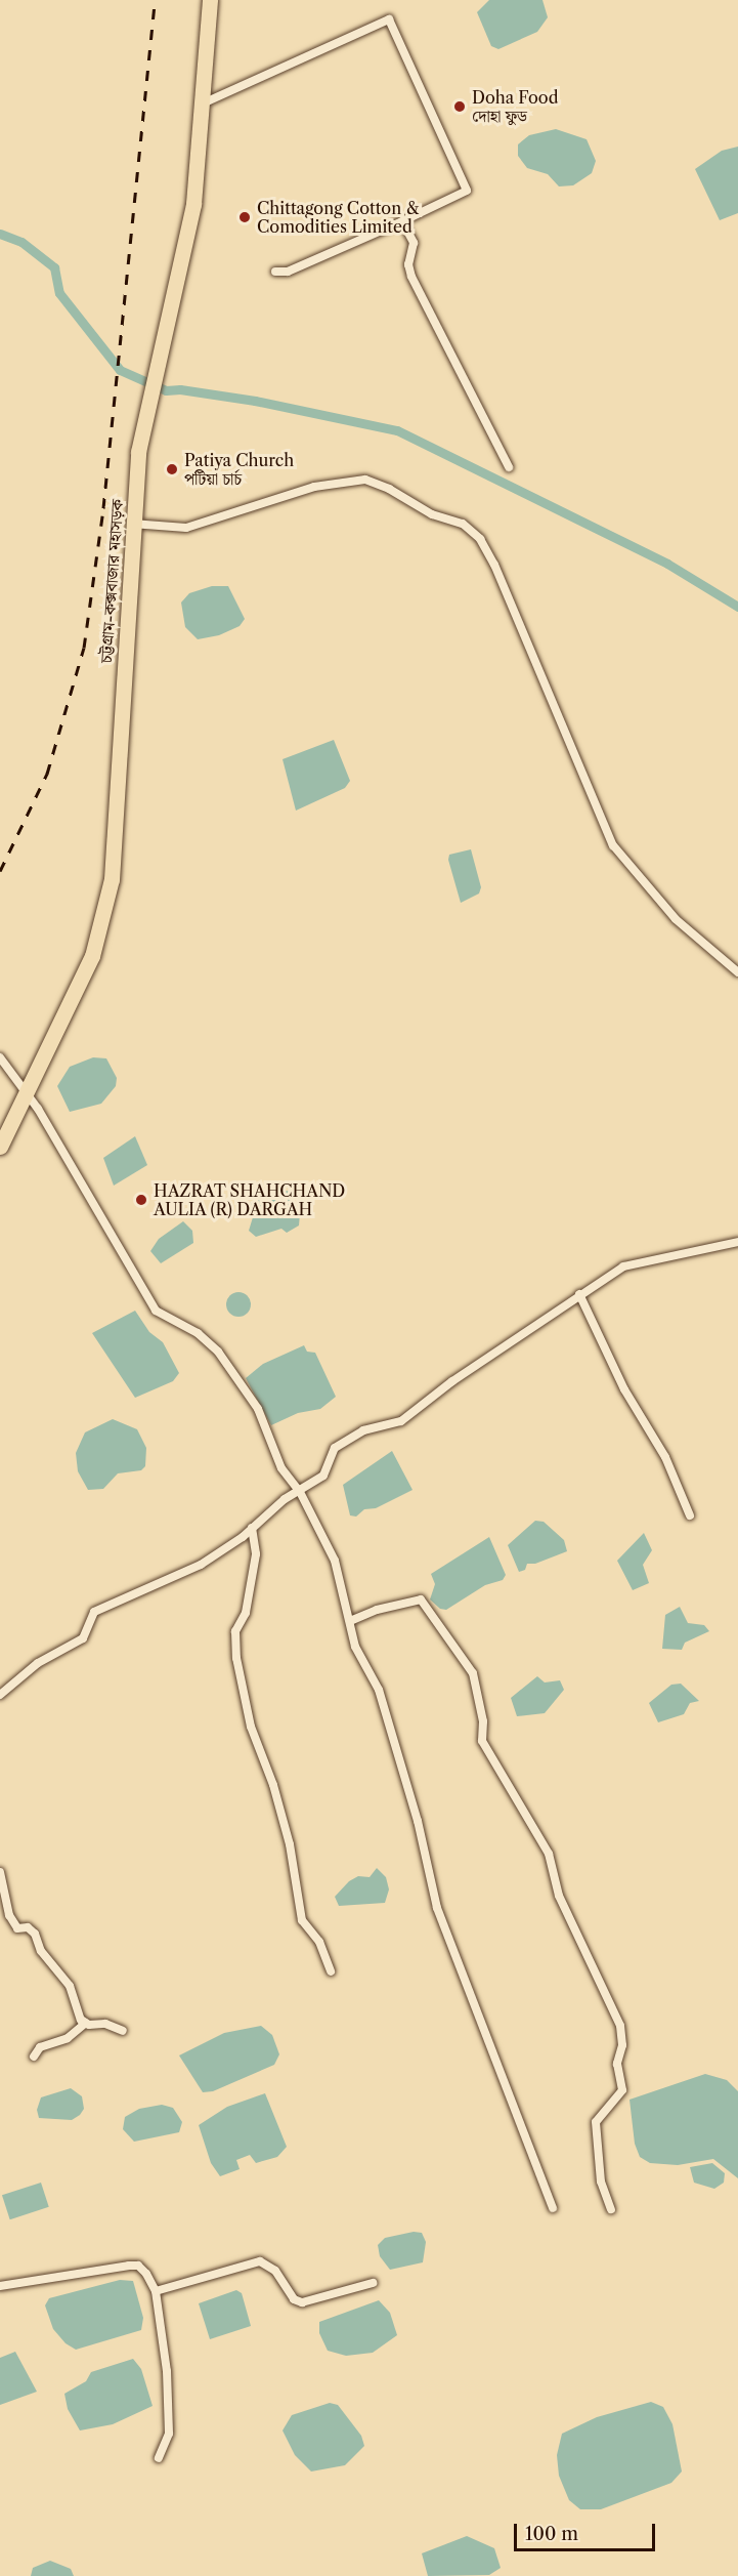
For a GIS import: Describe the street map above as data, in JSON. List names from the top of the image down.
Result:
{
  "streets": {
    "highway": ["চট্টগ্রাম-কক্সবাজার মহাসড়ক"]
  },
  "places": [
    "Doha Food দোহা ফুড",
    "Chittagong Cotton & Comodities Limited",
    "Patiya Church পটিয়া চার্চ",
    "HAZRAT SHAHCHAND AULIA (R) DARGAH"
  ],
  "scale_bar": "100 m"
}
